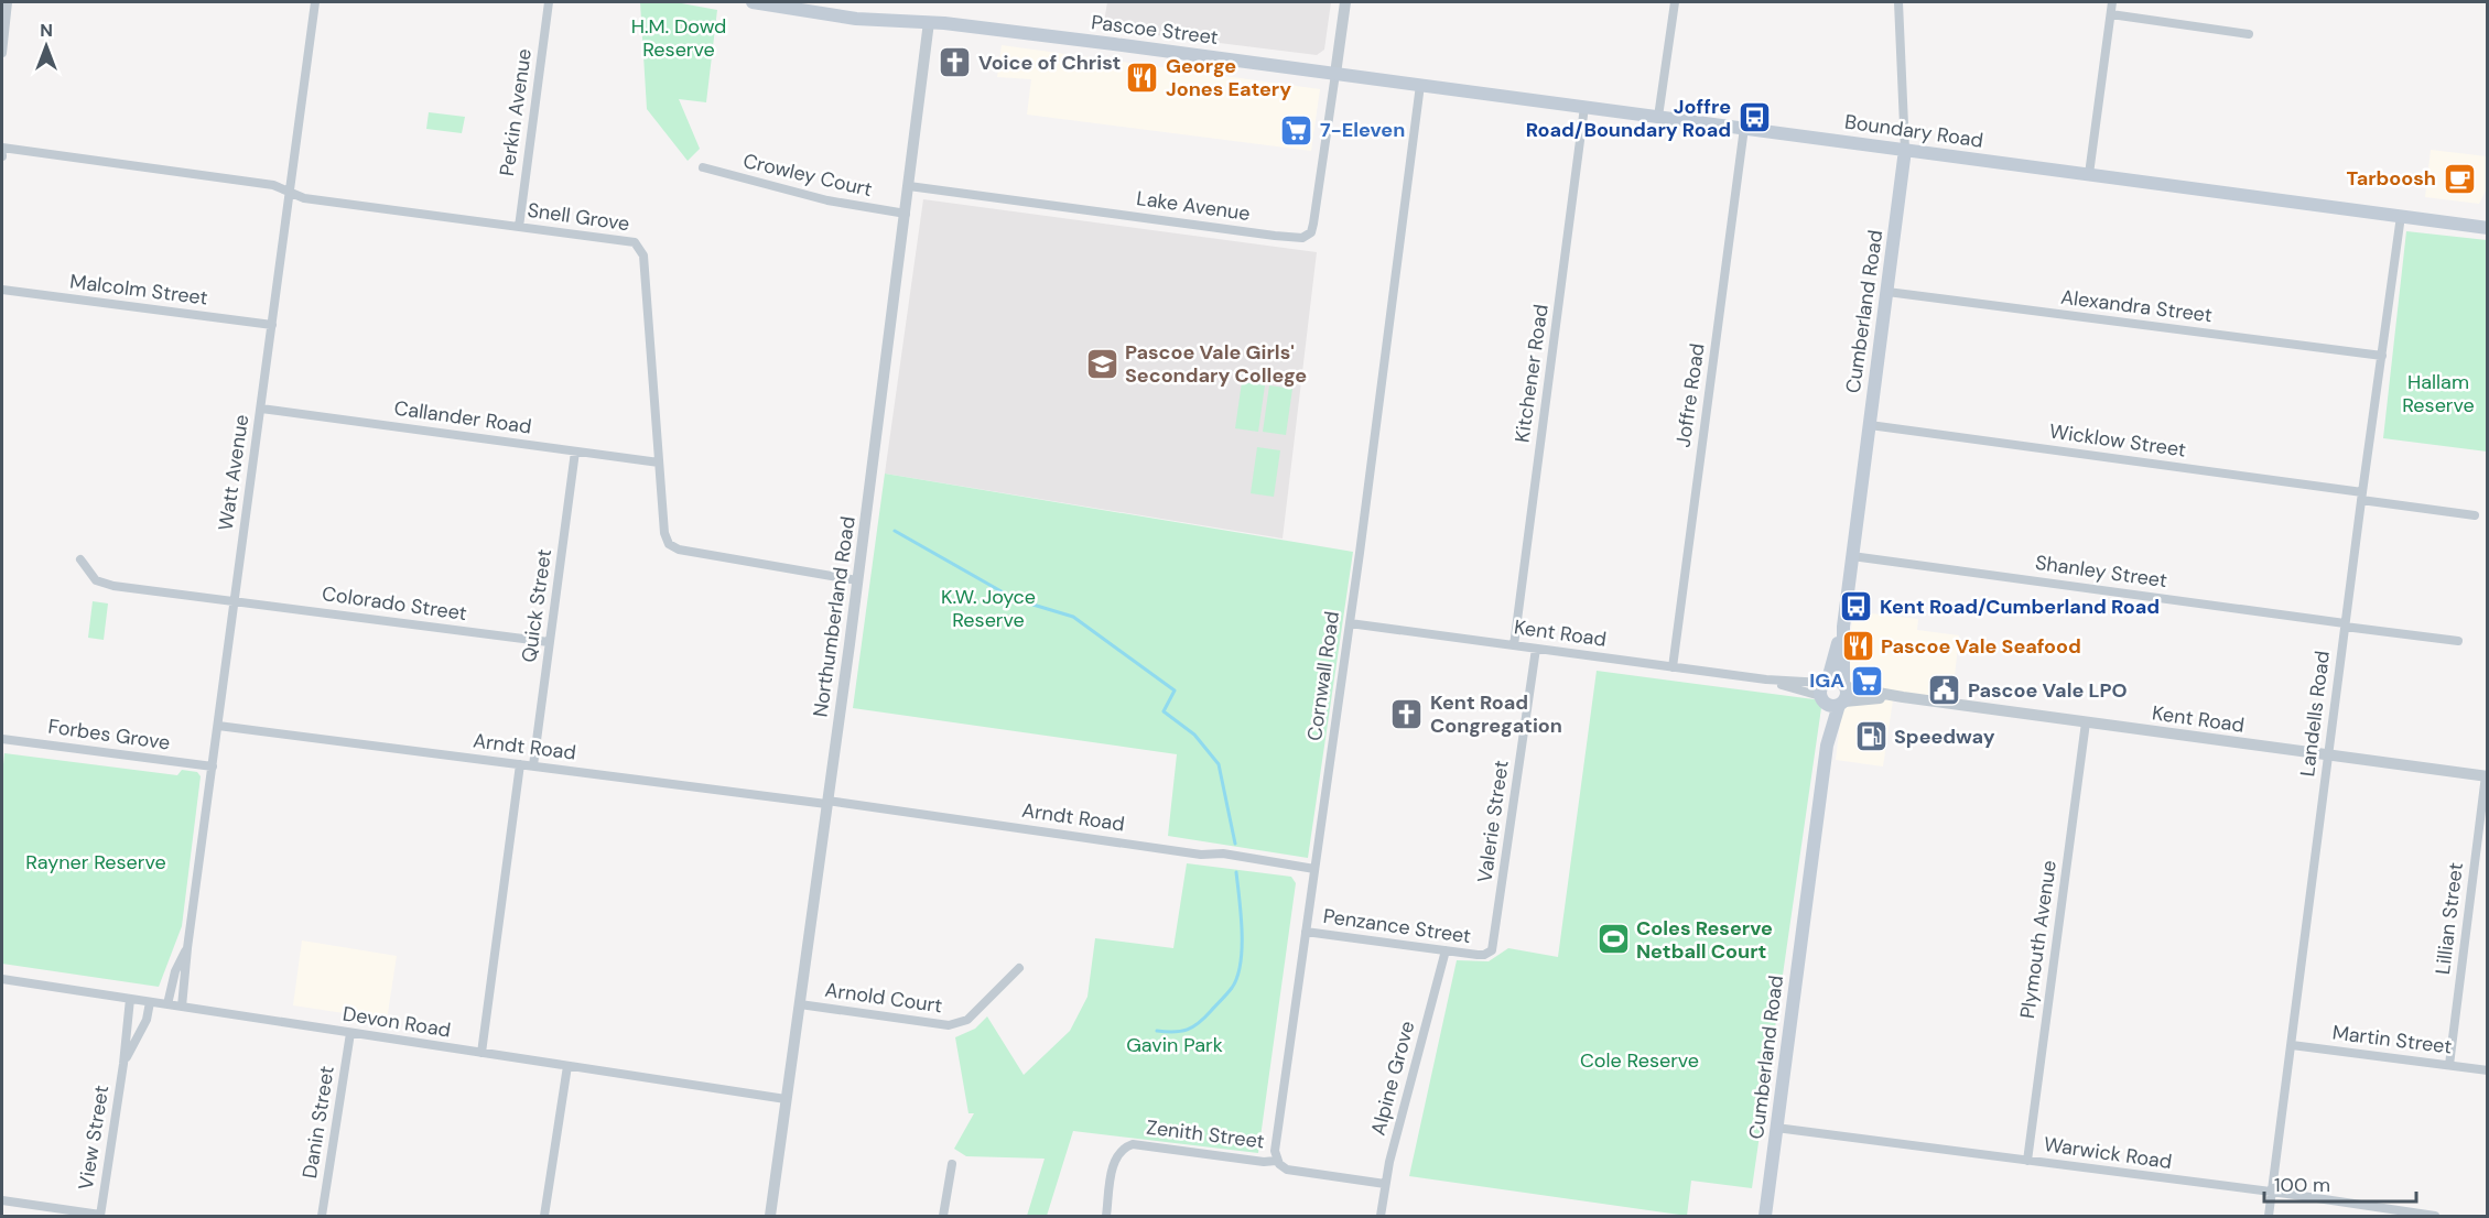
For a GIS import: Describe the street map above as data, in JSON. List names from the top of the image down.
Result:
{
  "streets": {
    "main road": ["Pascoe Street", "Boundary Road", "Cumberland Road"],
    "street": [
      "Perkin Avenue",
      "Crowley Court",
      "Lake Avenue",
      "Snell Grove",
      "Malcolm Street",
      "Alexandra Street",
      "Kitchener Road",
      "Joffre Road",
      "Callander Road",
      "Wicklow Street",
      "Watt Avenue",
      "Shanley Street",
      "Colorado Street",
      "Quick Street",
      "Northumberland Road",
      "Kent Road",
      "Cornwall Road",
      "Landells Road",
      "Forbes Grove",
      "Arndt Road",
      "Valerie Street",
      "Lillian Street",
      "Penzance Street",
      "Plymouth Avenue",
      "Arnold Court",
      "Devon Road",
      "Martin Street",
      "Alpine Grove",
      "Danin Street",
      "Zenith Street",
      "View Street",
      "Warwick Road"
    ]
  },
  "crossings": [
    ["Pascoe Street", "Boundary Road"],
    ["Pascoe Street", "Lake Avenue"],
    ["Pascoe Street", "Northumberland Road"],
    ["Perkin Avenue", "Snell Grove"],
    ["Boundary Road", "Lake Avenue"],
    ["Boundary Road", "Cumberland Road"],
    ["Boundary Road", "Kitchener Road"],
    ["Boundary Road", "Joffre Road"],
    ["Boundary Road", "Cornwall Road"],
    ["Boundary Road", "Landells Road"],
    ["Crowley Court", "Northumberland Road"],
    ["Lake Avenue", "Northumberland Road"],
    ["Snell Grove", "Callander Road"],
    ["Snell Grove", "Watt Avenue"],
    ["Snell Grove", "Northumberland Road"],
    ["Malcolm Street", "Watt Avenue"],
    ["Alexandra Street", "Cumberland Road"],
    ["Alexandra Street", "Landells Road"],
    ["Cumberland Road", "Wicklow Street"],
    ["Cumberland Road", "Shanley Street"],
    ["Cumberland Road", "Kent Road"],
    ["Cumberland Road", "Warwick Road"],
    ["Kitchener Road", "Kent Road"],
    ["Joffre Road", "Kent Road"],
    ["Callander Road", "Watt Avenue"],
    ["Callander Road", "Quick Street"],
    ["Wicklow Street", "Landells Road"],
    ["Watt Avenue", "Colorado Street"],
    ["Watt Avenue", "Forbes Grove"],
    ["Watt Avenue", "Arndt Road"],
    ["Watt Avenue", "Devon Road"],
    ["Shanley Street", "Landells Road"],
    ["Colorado Street", "Quick Street"],
    ["Quick Street", "Arndt Road"],
    ["Northumberland Road", "Arndt Road"],
    ["Northumberland Road", "Arnold Court"],
    ["Northumberland Road", "Devon Road"],
    ["Kent Road", "Cornwall Road"],
    ["Kent Road", "Landells Road"],
    ["Kent Road", "Valerie Street"],
    ["Kent Road", "Lillian Street"],
    ["Kent Road", "Plymouth Avenue"],
    ["Cornwall Road", "Arndt Road"],
    ["Cornwall Road", "Penzance Street"],
    ["Cornwall Road", "Zenith Street"],
    ["Landells Road", "Martin Street"],
    ["Landells Road", "Warwick Road"],
    ["Valerie Street", "Penzance Street"],
    ["Lillian Street", "Martin Street"],
    ["Penzance Street", "Alpine Grove"],
    ["Plymouth Avenue", "Warwick Road"],
    ["Devon Road", "Danin Street"],
    ["Devon Road", "View Street"]
  ],
  "parks": [
    "H.M. Dowd Reserve",
    "Hallam Reserve",
    "K.W. Joyce Reserve",
    "Rayner Reserve",
    "Gavin Park",
    "Cole Reserve"
  ],
  "places": {
    "church": ["Voice of Christ", "Kent Road Congregation"],
    "restaurant": ["George Jones Eatery", "Pascoe Vale Seafood"],
    "bus stop": ["Joffre Road/Boundary Road", "Kent Road/Cumberland Road"],
    "supermarket": ["7-Eleven", "IGA"],
    "cafe": ["Tarboosh"],
    "school or university": ["Pascoe Vale Girls' Secondary College"],
    "public building": ["Pascoe Vale LPO"],
    "fuel station": ["Speedway"],
    "sports": ["Coles Reserve Netball Court"]
  },
  "scale_bar": "100 m",
  "north": "top"
}
